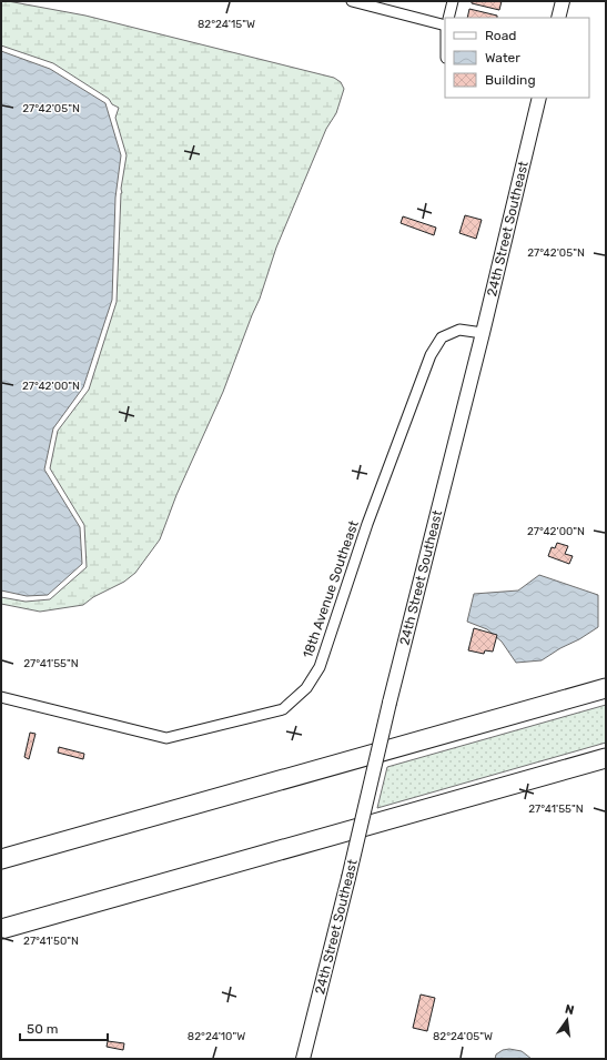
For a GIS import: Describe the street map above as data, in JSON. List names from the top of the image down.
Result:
{
  "streets": {
    "street": ["24th Street Southeast", "18th Avenue Southeast"]
  },
  "crossings": [
    ["24th Street Southeast", "18th Avenue Southeast"]
  ],
  "legend": ["Road", "Water", "Building"],
  "scale_bar": "50 m",
  "north": "top",
  "coordinates": [
    "82°24'15\"W",
    "27°42'05\"N",
    "27°42'00\"N",
    "27°41'55\"N",
    "27°41'50\"N",
    "82°24'10\"W",
    "82°24'05\"W"
  ]
}
